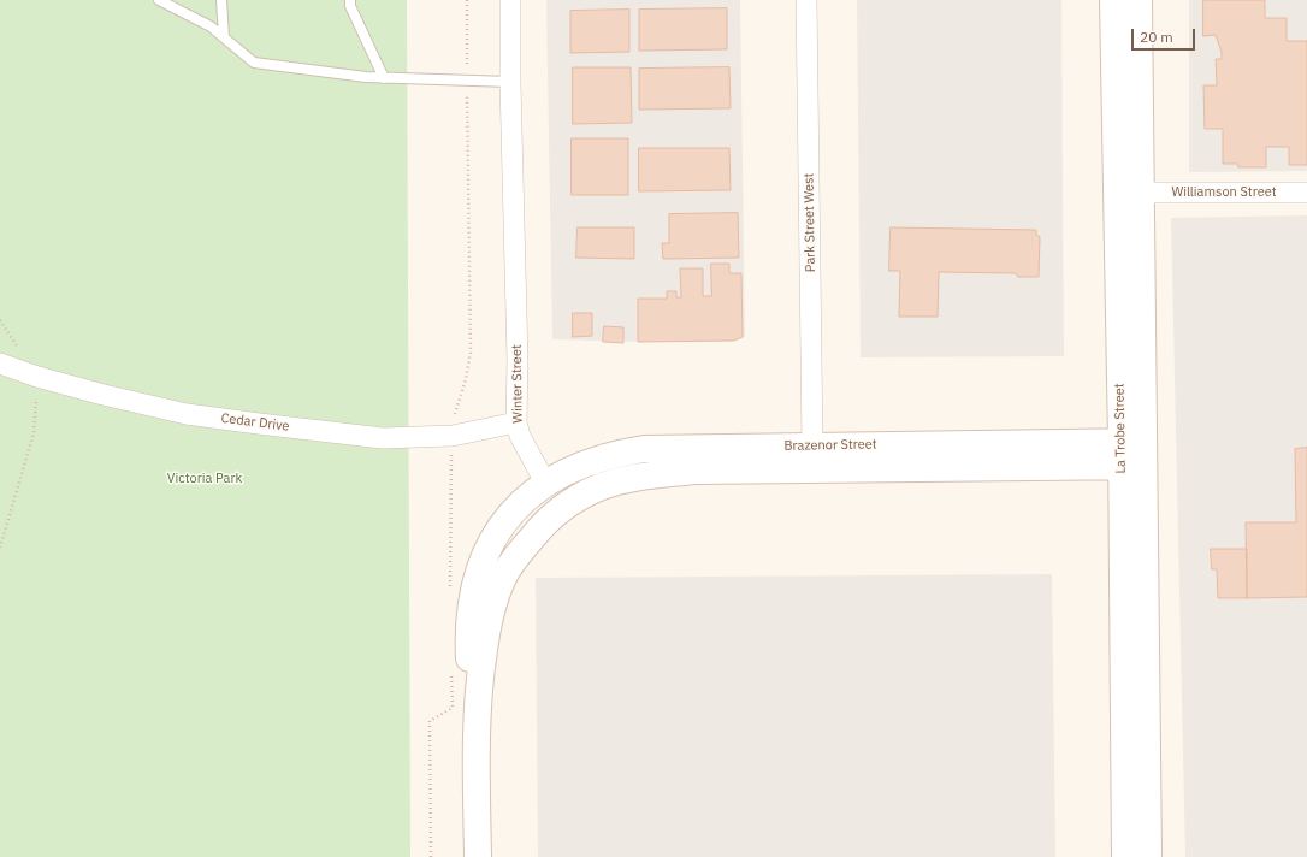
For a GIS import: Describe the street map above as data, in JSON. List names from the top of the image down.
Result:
{
  "streets": {
    "main road": ["La Trobe Street", "Brazenor Street"],
    "street": [
      "Williamson Street",
      "Park Street West",
      "Winter Street",
      "Cedar Drive"
    ]
  },
  "crossings": [
    ["Williamson Street", "La Trobe Street"],
    ["Park Street West", "Brazenor Street"],
    ["Winter Street", "Cedar Drive"],
    ["Winter Street", "Brazenor Street"],
    ["La Trobe Street", "Brazenor Street"]
  ],
  "parks": ["Victoria Park"],
  "scale_bar": "20 m"
}
